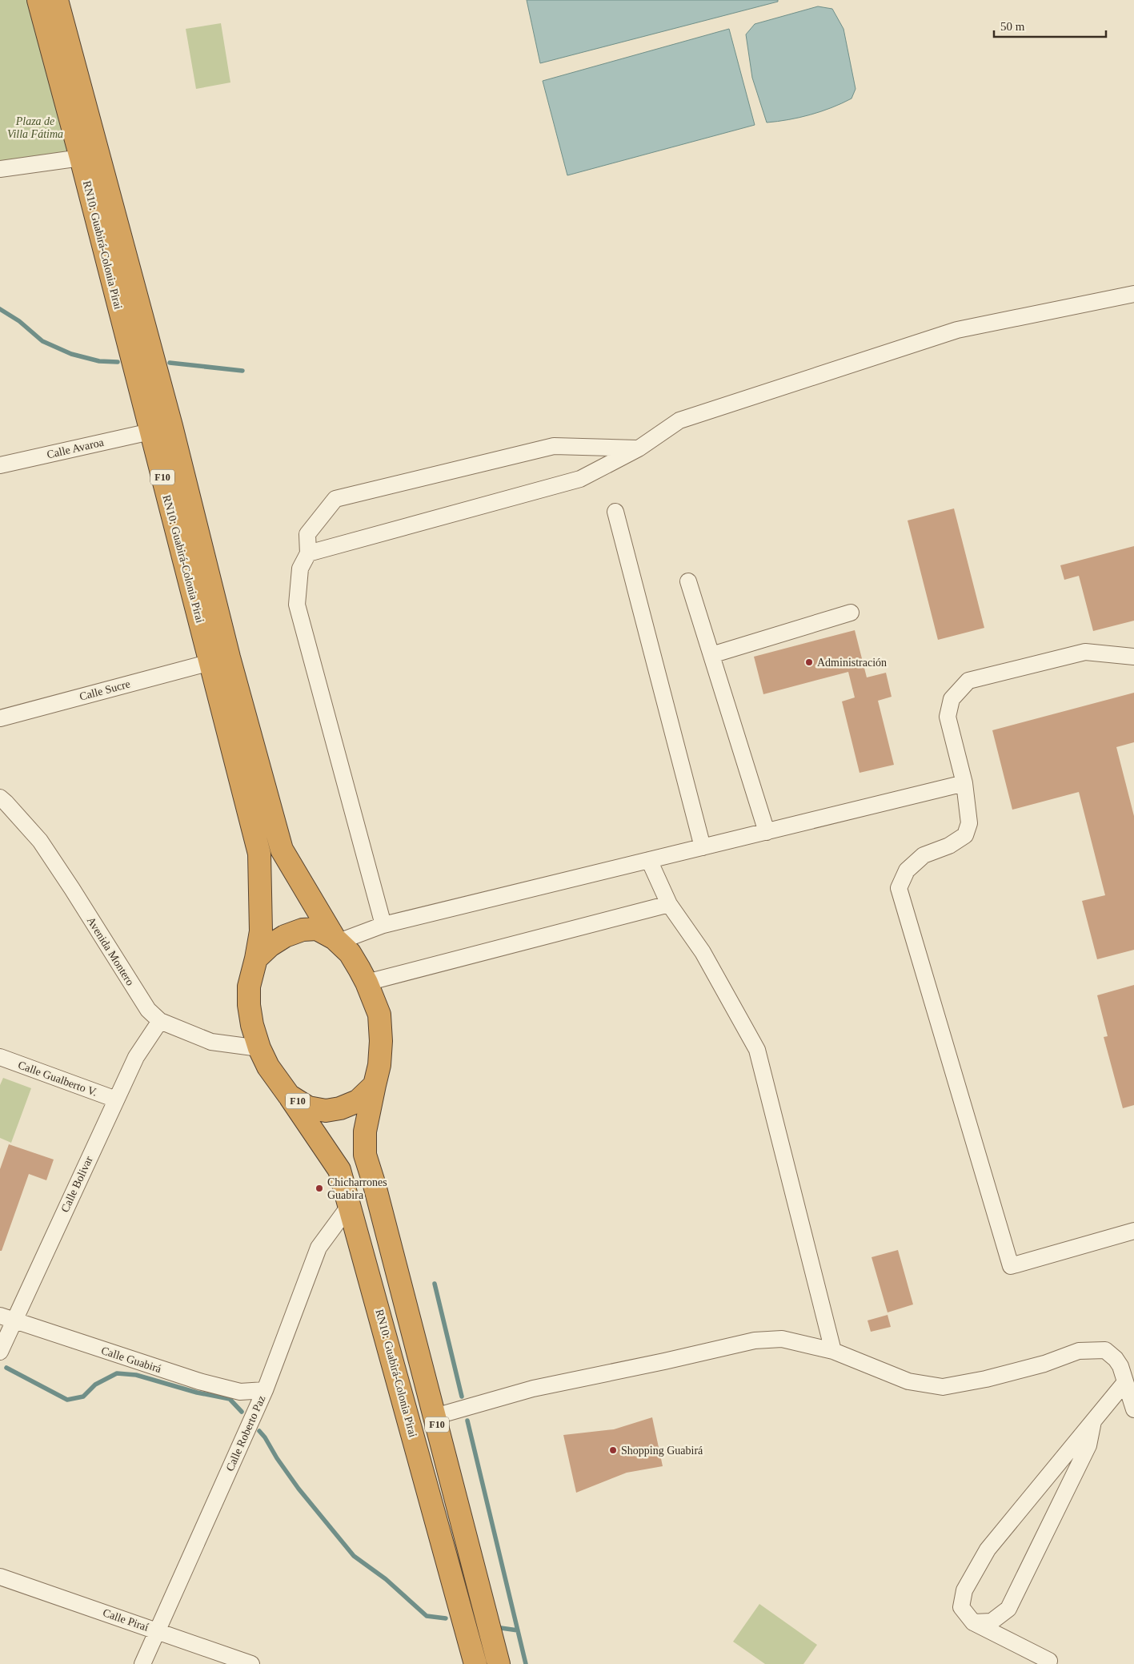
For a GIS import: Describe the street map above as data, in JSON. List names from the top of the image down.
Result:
{
  "streets": {
    "highway": ["RN10: Guabirá-Colonia Pirai", "F10"],
    "street": [
      "Calle Avaroa",
      "Calle Sucre",
      "Avenida Montero",
      "Calle Gualberto V.",
      "Calle Bolivar",
      "Calle Guabirá",
      "Calle Roberto Paz",
      "Calle Piraí"
    ]
  },
  "crossings": [
    ["RN10: Guabirá-Colonia Pirai", "Calle Avaroa"],
    ["RN10: Guabirá-Colonia Pirai", "F10"],
    ["RN10: Guabirá-Colonia Pirai", "Calle Sucre"],
    ["RN10: Guabirá-Colonia Pirai", "Calle Roberto Paz"],
    ["F10", "Avenida Montero"],
    ["Avenida Montero", "Calle Bolivar"],
    ["Calle Gualberto V.", "Calle Bolivar"],
    ["Calle Bolivar", "Calle Guabirá"],
    ["Calle Guabirá", "Calle Roberto Paz"],
    ["Calle Roberto Paz", "Calle Piraí"]
  ],
  "parks": ["Plaza de Villa Fátima"],
  "places": ["Administración", "Chicharrones Guabira", "Shopping Guabirá"],
  "scale_bar": "50 m"
}
